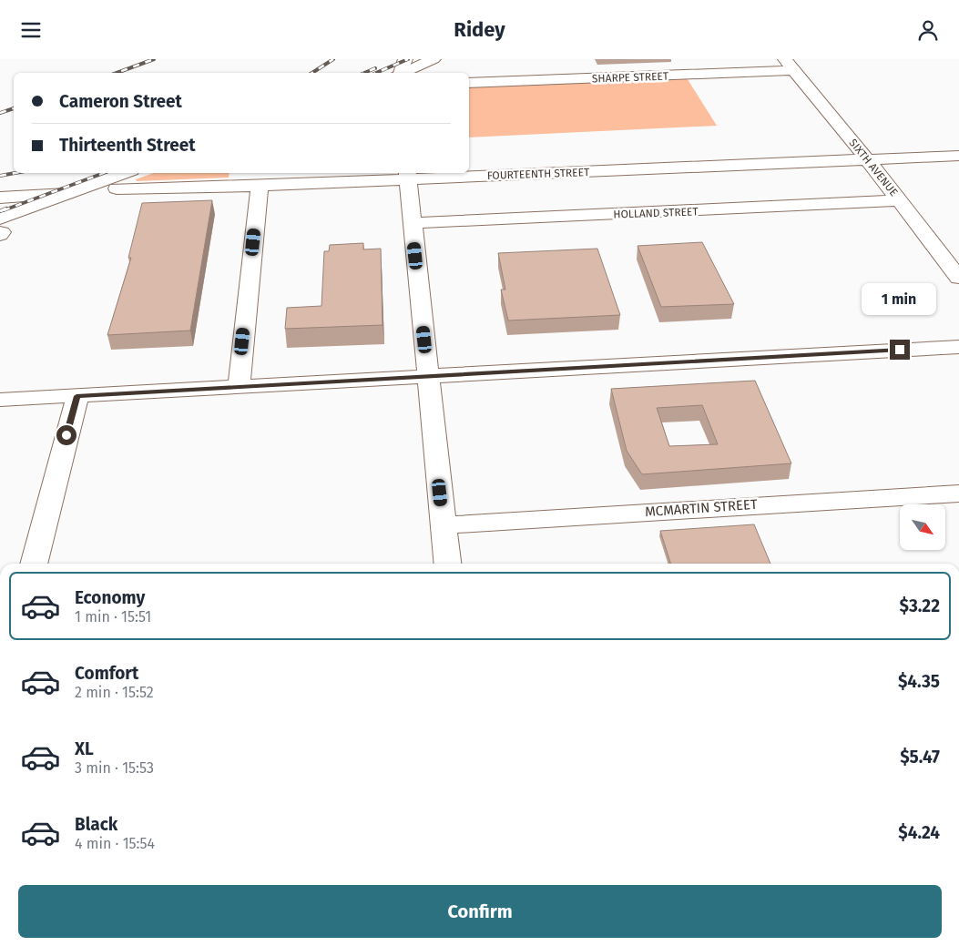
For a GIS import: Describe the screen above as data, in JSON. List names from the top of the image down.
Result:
{
  "streets": {
    "street": [
      "SHARPE STREET",
      "SIXTH AVENUE",
      "FOURTEENTH STREET",
      "HOLLAND STREET",
      "MCMARTIN STREET"
    ]
  },
  "crossings": [
    ["SHARPE STREET", "SIXTH AVENUE"],
    ["SIXTH AVENUE", "FOURTEENTH STREET"],
    ["SIXTH AVENUE", "HOLLAND STREET"]
  ],
  "north": "bottom right",
  "page": {
    "header": "Ridey",
    "banner": ["Cameron Street", "Thirteenth Street"],
    "bubble": "1 min",
    "list": [
      {
        "name": "Economy",
        "note": "1 min · 15:51",
        "value": "$3.22"
      },
      {
        "name": "Comfort",
        "note": "2 min · 15:52",
        "value": "$4.35"
      },
      {
        "name": "XL",
        "note": "3 min · 15:53",
        "value": "$5.47"
      },
      {
        "name": "Black",
        "note": "4 min · 15:54",
        "value": "$4.24"
      }
    ],
    "buttons": "Confirm"
  }
}
